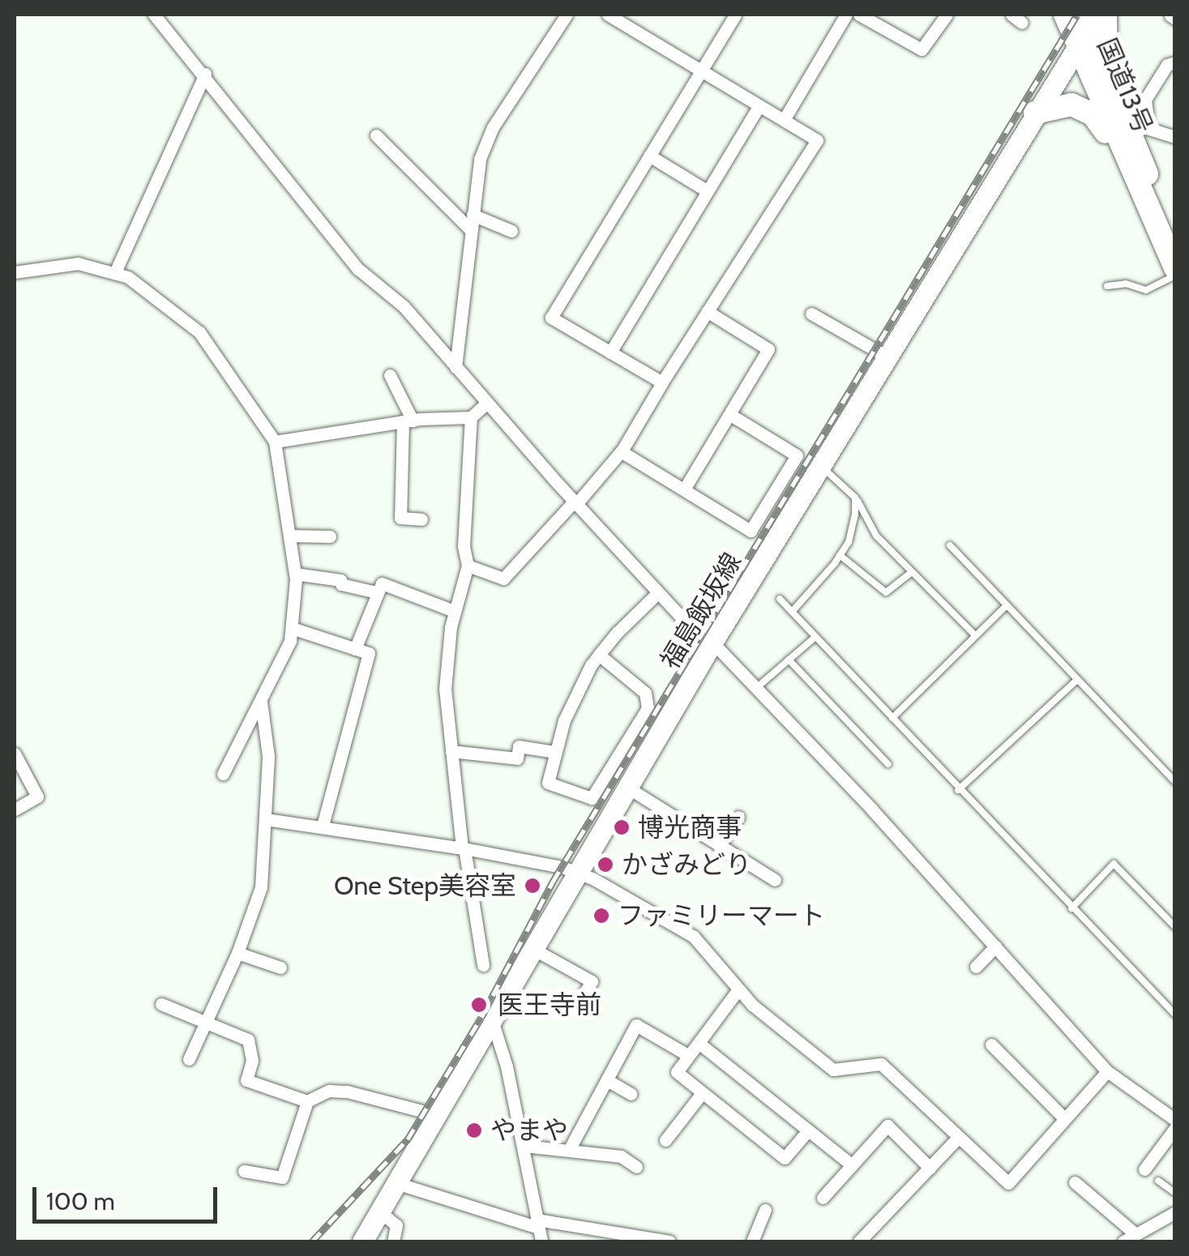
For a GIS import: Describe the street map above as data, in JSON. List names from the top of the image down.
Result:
{
  "streets": {
    "highway": ["国道13号"],
    "main road": ["福島飯坂線"]
  },
  "crossings": [
    ["国道13号", "福島飯坂線"]
  ],
  "places": [
    "博光商事",
    "かざみどり",
    "One Step美容室",
    "ファミリーマート",
    "医王寺前",
    "やまや"
  ],
  "scale_bar": "100 m"
}
